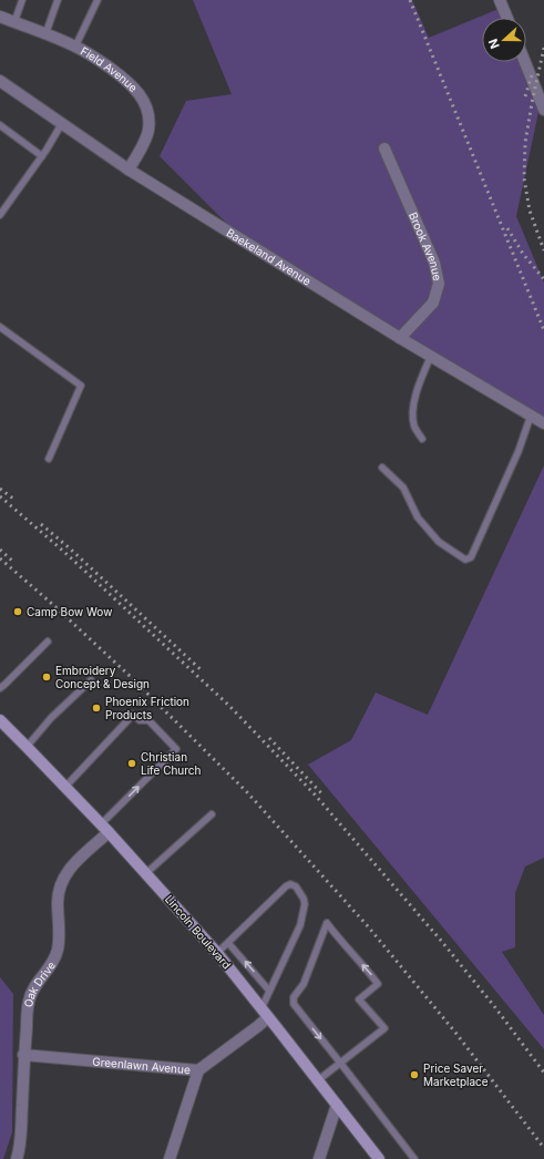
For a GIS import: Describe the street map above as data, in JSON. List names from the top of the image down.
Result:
{
  "streets": {
    "main road": ["Lincoln Boulevard"],
    "street": [
      "Field Avenue",
      "Brook Avenue",
      "Baekeland Avenue",
      "Oak Drive",
      "Greenlawn Avenue"
    ]
  },
  "crossings": [
    ["Field Avenue", "Baekeland Avenue"],
    ["Brook Avenue", "Baekeland Avenue"],
    ["Lincoln Boulevard", "Oak Drive"],
    ["Lincoln Boulevard", "Greenlawn Avenue"],
    ["Oak Drive", "Greenlawn Avenue"]
  ],
  "places": [
    "Camp Bow Wow",
    "Embroidery Concept & Design",
    "Phoenix Friction Products",
    "Christian Life Church",
    "Price Saver Marketplace"
  ],
  "north": "left"
}
